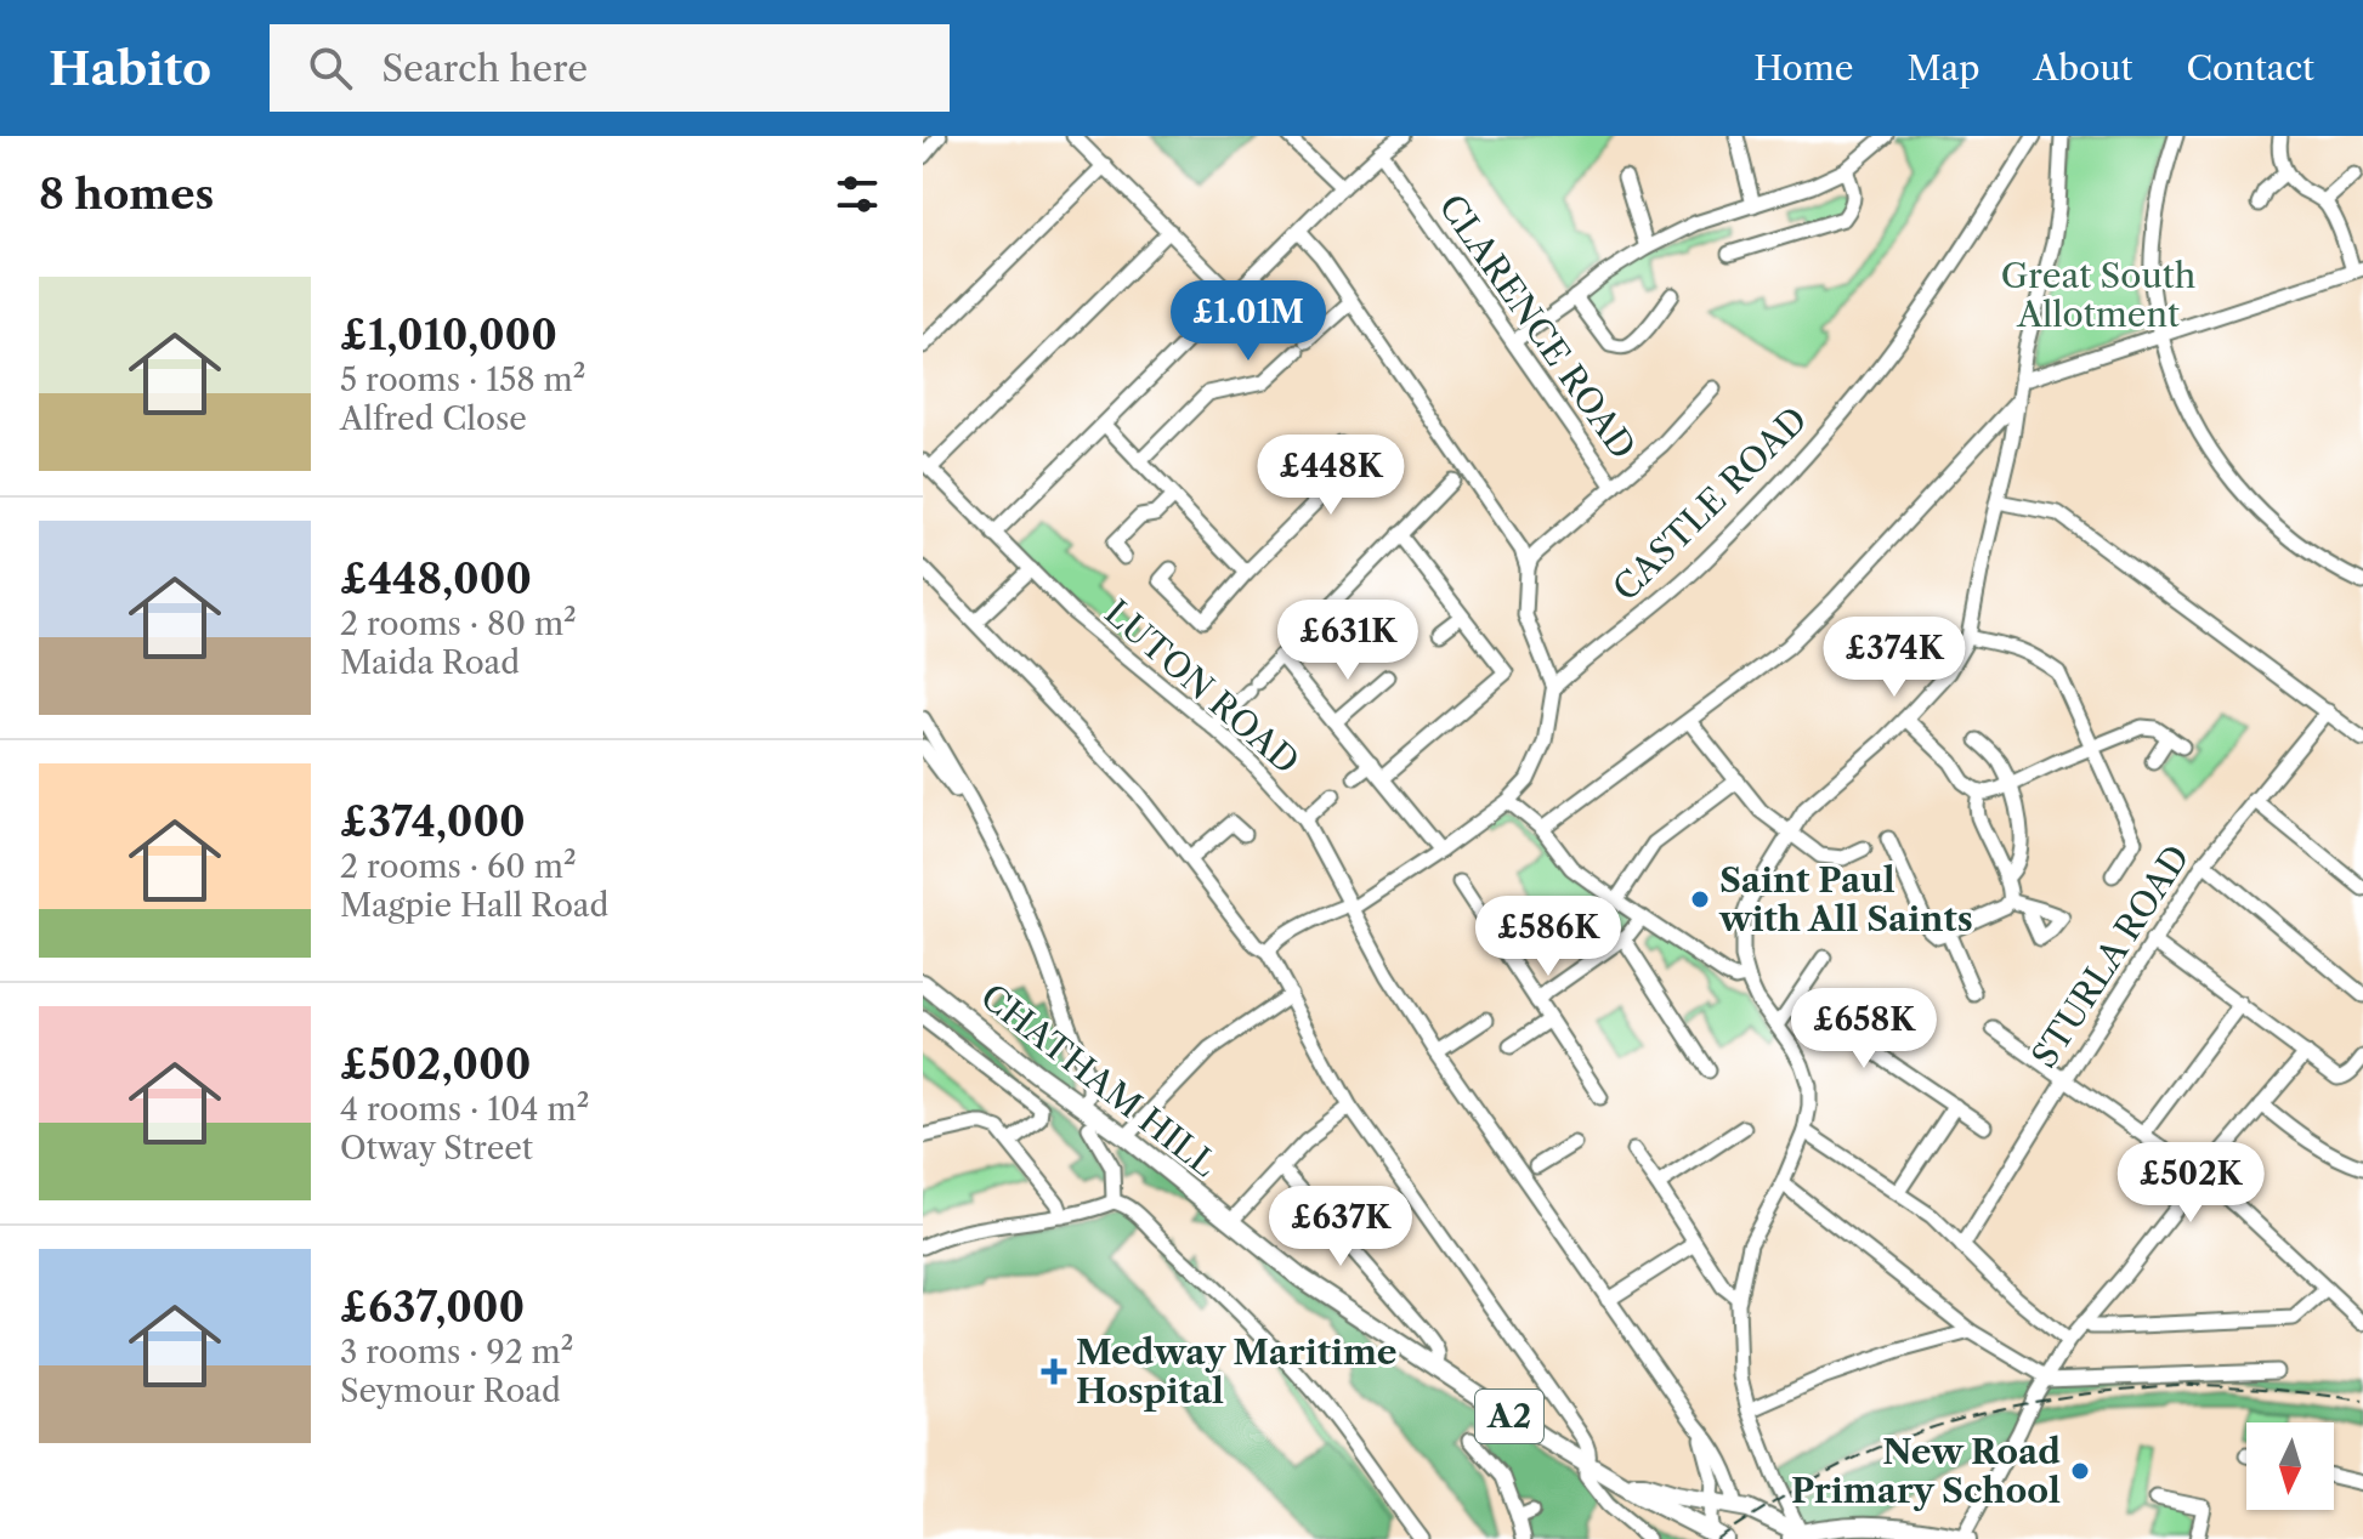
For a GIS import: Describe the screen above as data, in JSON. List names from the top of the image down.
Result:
{
  "streets": {
    "main road": ["CHATHAM HILL", "A2"],
    "street": [
      "CLARENCE ROAD",
      "CASTLE ROAD",
      "LUTON ROAD",
      "STURLA ROAD"
    ]
  },
  "crossings": [
    ["LUTON ROAD", "CHATHAM HILL"]
  ],
  "parks": ["Great South Allotment"],
  "places": {
    "other": ["Saint Paul with All Saints", "New Road Primary School"],
    "health": ["Medway Maritime Hospital"]
  },
  "north": "bottom",
  "page": {
    "header": "Habito",
    "search": "Search here",
    "nav": [
      "Home",
      "Map",
      "About",
      "Contact"
    ],
    "heading": "8 homes",
    "list": [
      {
        "name": "£1,010,000",
        "note": "5 rooms · 158 m² · Alfred Close"
      },
      {
        "name": "£448,000",
        "note": "2 rooms · 80 m² · Maida Road"
      },
      {
        "name": "£374,000",
        "note": "2 rooms · 60 m² · Magpie Hall Road"
      },
      {
        "name": "£502,000",
        "note": "4 rooms · 104 m² · Otway Street"
      },
      {
        "name": "£637,000",
        "note": "3 rooms · 92 m² · Seymour Road"
      }
    ],
    "price": [
      "£1.01M",
      "£448K",
      "£631K",
      "£374K",
      "£586K",
      "£658K",
      "£502K",
      "£637K"
    ]
  }
}
